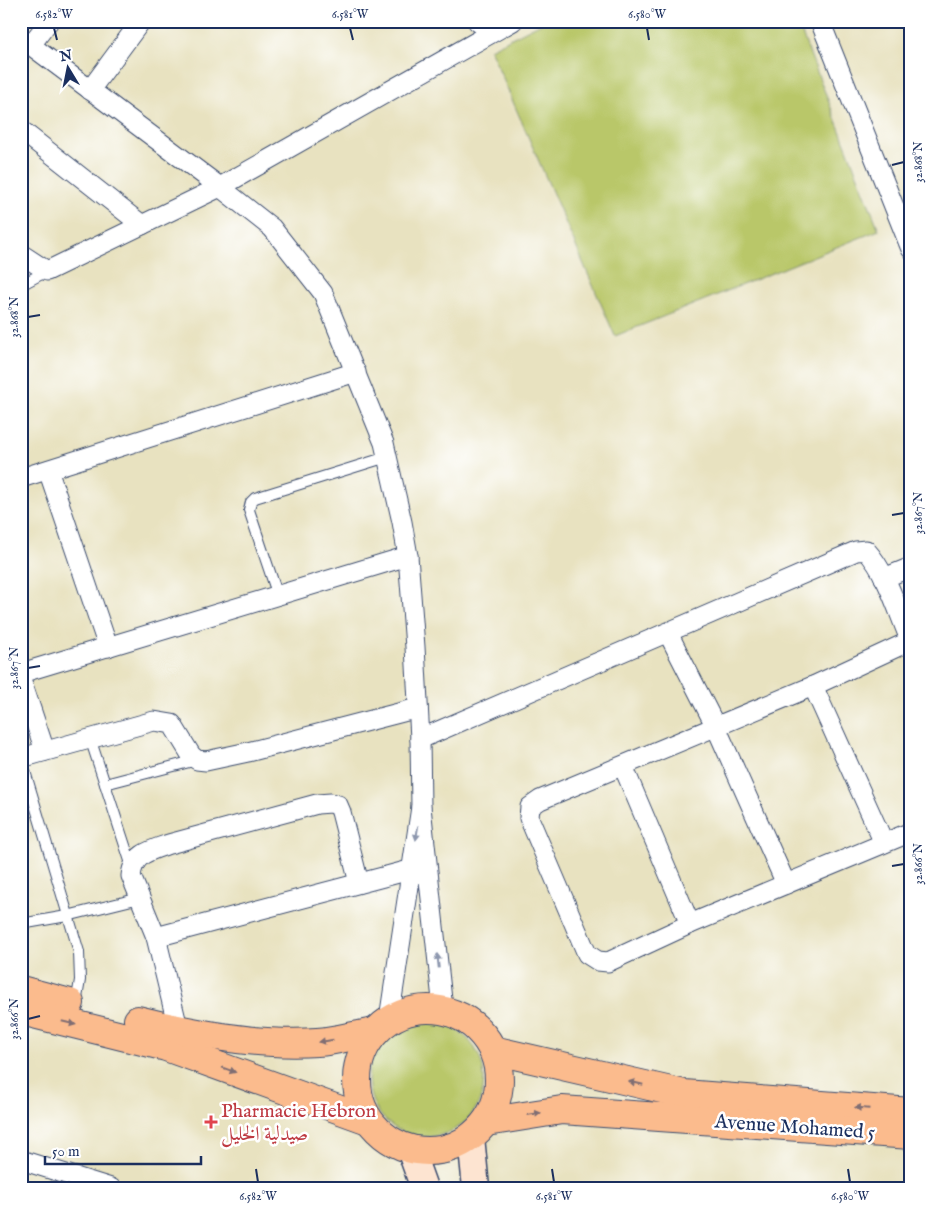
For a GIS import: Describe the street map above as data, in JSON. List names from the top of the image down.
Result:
{
  "streets": {
    "main road": ["Avenue Mohamed 5"]
  },
  "places": {
    "health": ["Pharmacie Hebron صيدلية الخليل"]
  },
  "scale_bar": "50 m",
  "north": "top",
  "coordinates": [
    "6.582°W",
    "6.581°W",
    "6.580°W",
    "32.868°N",
    "32.867°N",
    "32.866°N"
  ]
}
